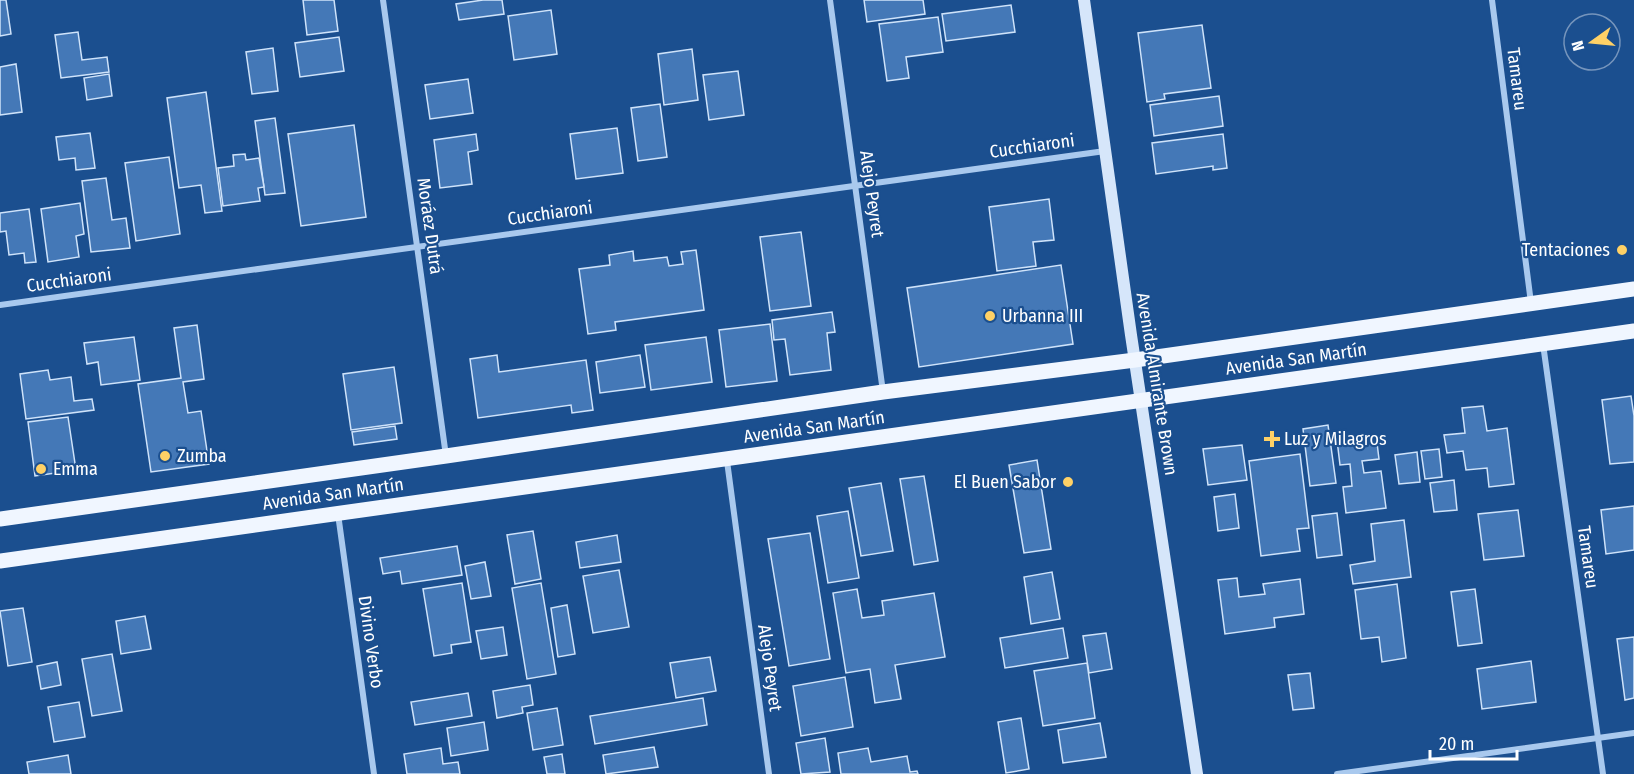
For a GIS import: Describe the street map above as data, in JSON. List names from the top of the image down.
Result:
{
  "streets": {
    "main road": ["Avenida San Martín", "Avenida Almirante Brown"],
    "street": [
      "Tamareu",
      "Cucchiaroni",
      "Alejo Peyret",
      "Moráez Dutrá",
      "Divino Verbo"
    ]
  },
  "crossings": [
    ["Tamareu", "Avenida San Martín"],
    ["Cucchiaroni", "Alejo Peyret"],
    ["Cucchiaroni", "Moráez Dutrá"],
    ["Cucchiaroni", "Avenida Almirante Brown"],
    ["Alejo Peyret", "Avenida San Martín"],
    ["Moráez Dutrá", "Avenida San Martín"],
    ["Avenida San Martín", "Avenida Almirante Brown"],
    ["Avenida San Martín", "Divino Verbo"]
  ],
  "places": {
    "other": [
      "Tentaciones",
      "Urbanna III",
      "Zumba",
      "Emma",
      "El Buen Sabor"
    ],
    "health": ["Luz y Milagros"]
  },
  "scale_bar": "20 m",
  "north": "left"
}
